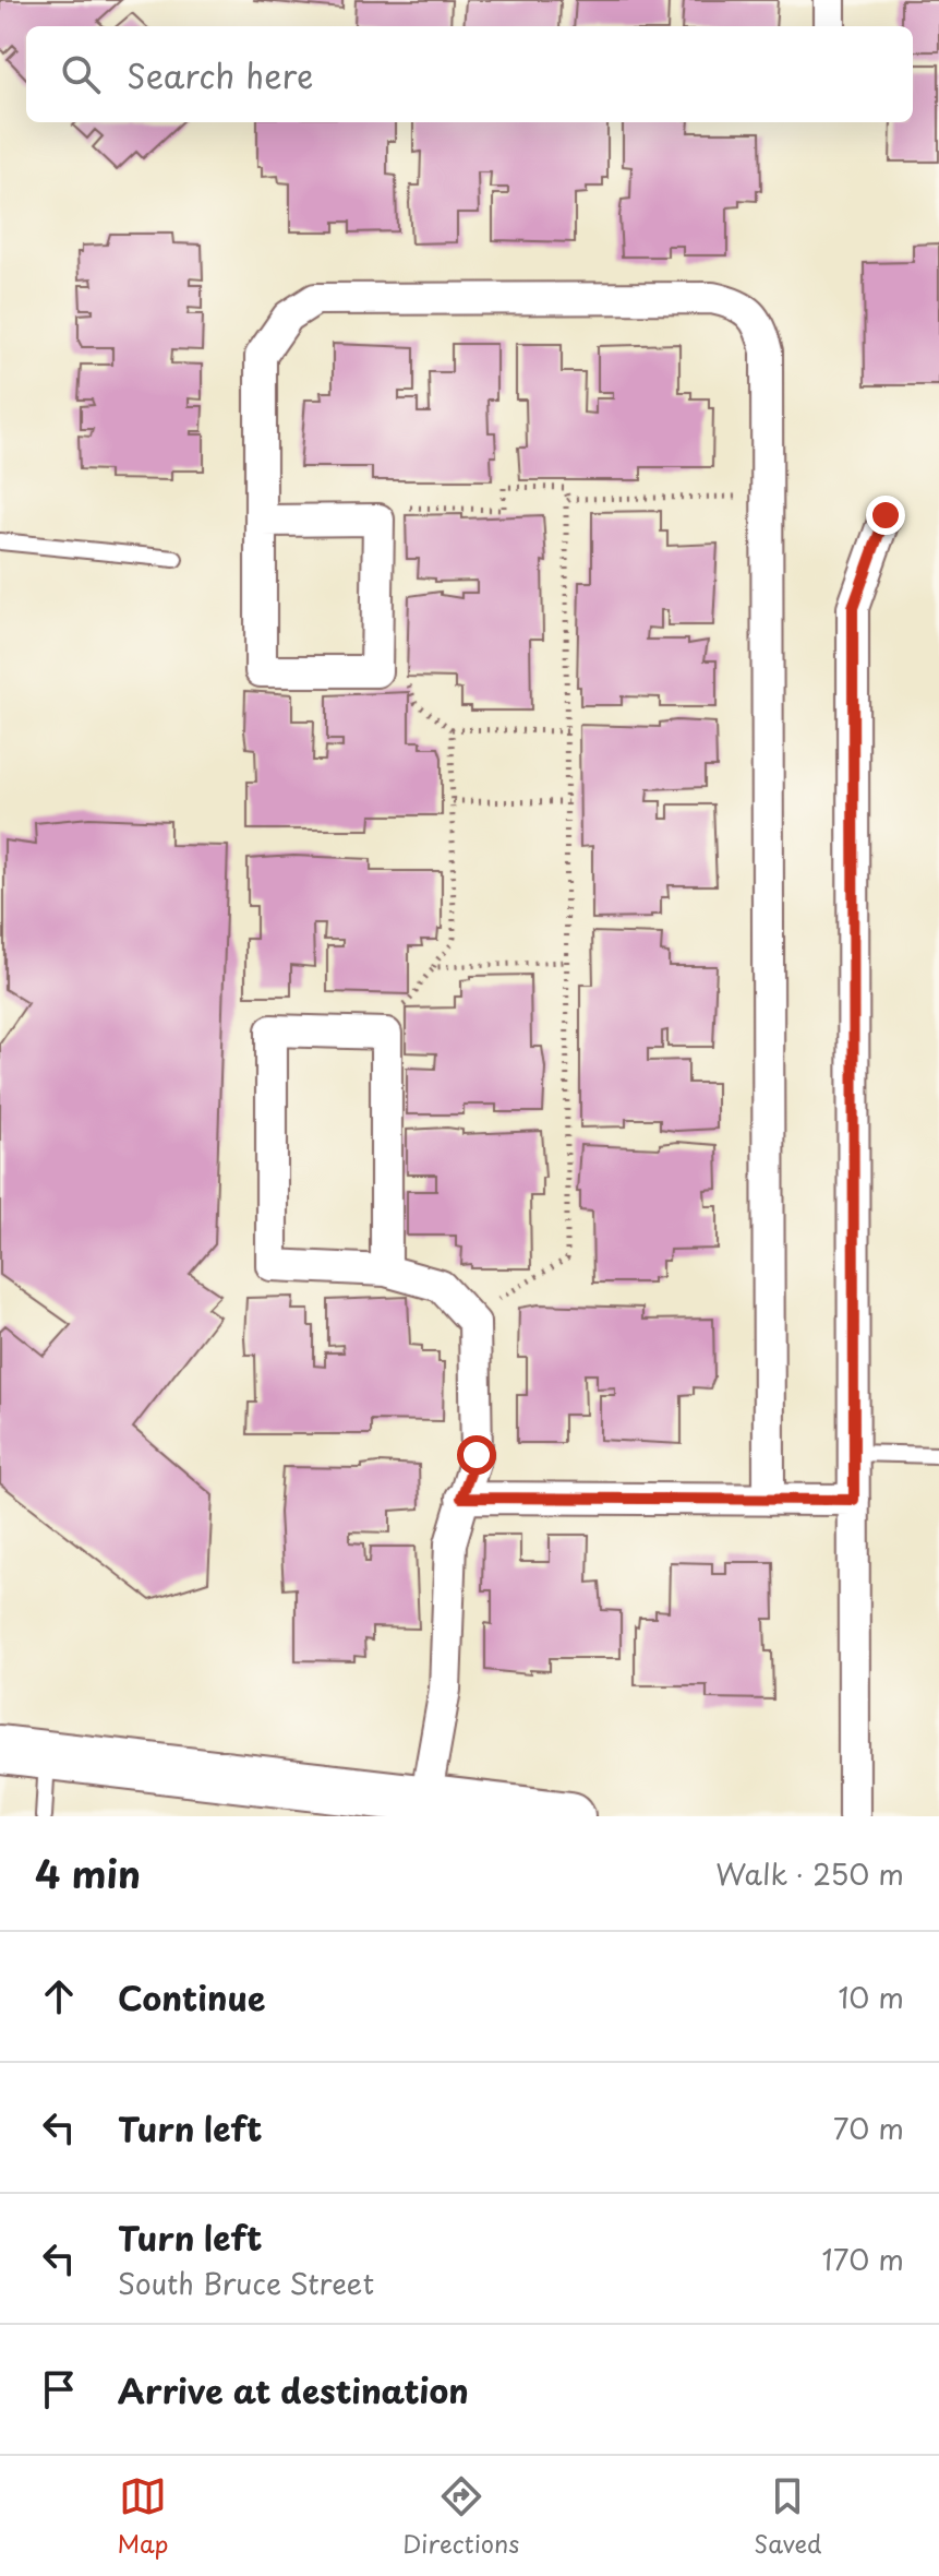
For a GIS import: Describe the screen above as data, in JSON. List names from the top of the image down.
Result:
{
  "page": {
    "search": "Search here",
    "heading": ["4 min", "Walk · 250 m"],
    "list": [
      ["Continue", "10 m"],
      ["Turn left", "70 m"],
      ["Turn left", "South Bruce Street", "170 m"],
      "Arrive at destination"
    ],
    "nav": ["Map", "Directions", "Saved"]
  }
}
